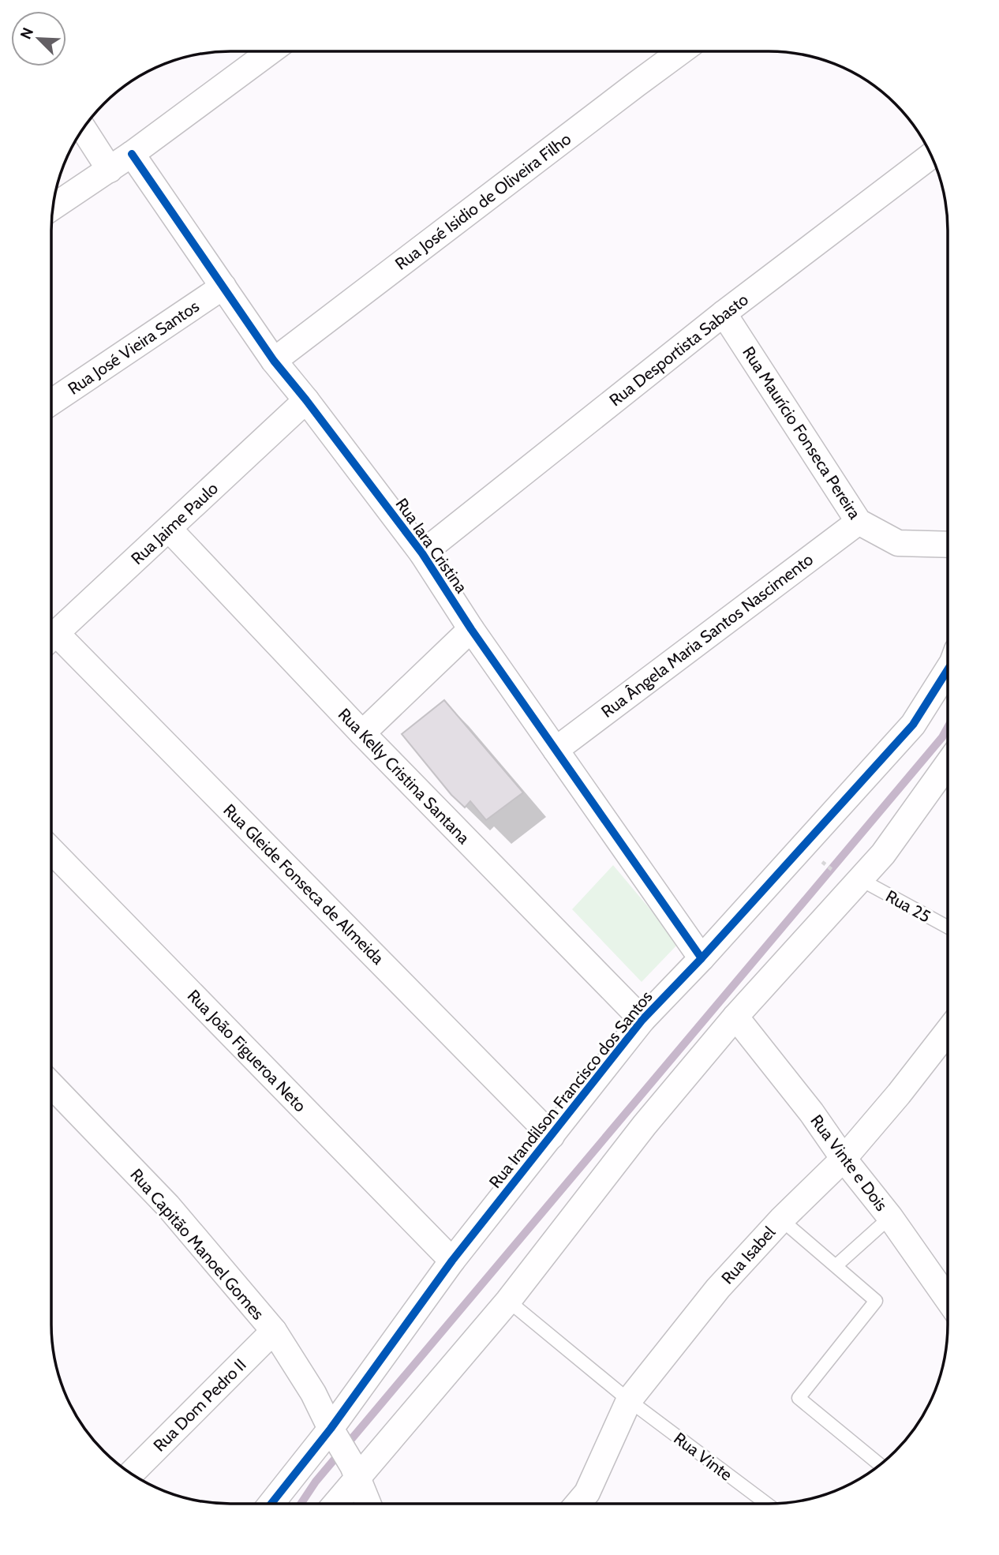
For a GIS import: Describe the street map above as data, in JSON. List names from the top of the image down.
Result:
{
  "streets": {
    "street": [
      "Rua José Isidio de Oliveira Filho",
      "Rua José Vieira Santos",
      "Rua Desportista Sabasto",
      "Rua Maurício Fonseca Pereira",
      "Rua Jaime Paulo",
      "Rua Iara Cristina",
      "Rua Ângela Maria Santos Nascimento",
      "Rua Kelly Cristina Santana",
      "Rua Gleide Fonseca de Almeida",
      "Rua João Figueroa Neto",
      "Rua Irandilson Francisco dos Santos",
      "Rua Vinte e Dois",
      "Rua Capitão Manoel Gomes",
      "Rua Isabel",
      "Rua Dom Pedro II"
    ],
    "lane": ["Rua 25", "Rua Vinte"]
  },
  "crossings": [
    ["Rua José Isidio de Oliveira Filho", "Rua Iara Cristina"],
    ["Rua José Vieira Santos", "Rua Iara Cristina"],
    ["Rua Desportista Sabasto", "Rua Maurício Fonseca Pereira"],
    ["Rua Desportista Sabasto", "Rua Iara Cristina"],
    ["Rua Maurício Fonseca Pereira", "Rua Ângela Maria Santos Nascimento"],
    ["Rua Jaime Paulo", "Rua Iara Cristina"],
    ["Rua Jaime Paulo", "Rua Kelly Cristina Santana"],
    ["Rua Iara Cristina", "Rua Ângela Maria Santos Nascimento"],
    ["Rua Iara Cristina", "Rua Irandilson Francisco dos Santos"],
    ["Rua Kelly Cristina Santana", "Rua Irandilson Francisco dos Santos"],
    ["Rua Gleide Fonseca de Almeida", "Rua Irandilson Francisco dos Santos"],
    ["Rua João Figueroa Neto", "Rua Irandilson Francisco dos Santos"],
    ["Rua Irandilson Francisco dos Santos", "Rua Capitão Manoel Gomes"],
    ["Rua Vinte e Dois", "Rua Isabel"],
    ["Rua Capitão Manoel Gomes", "Rua Dom Pedro II"],
    ["Rua Isabel", "Rua Vinte"]
  ],
  "north": "top left"
}
